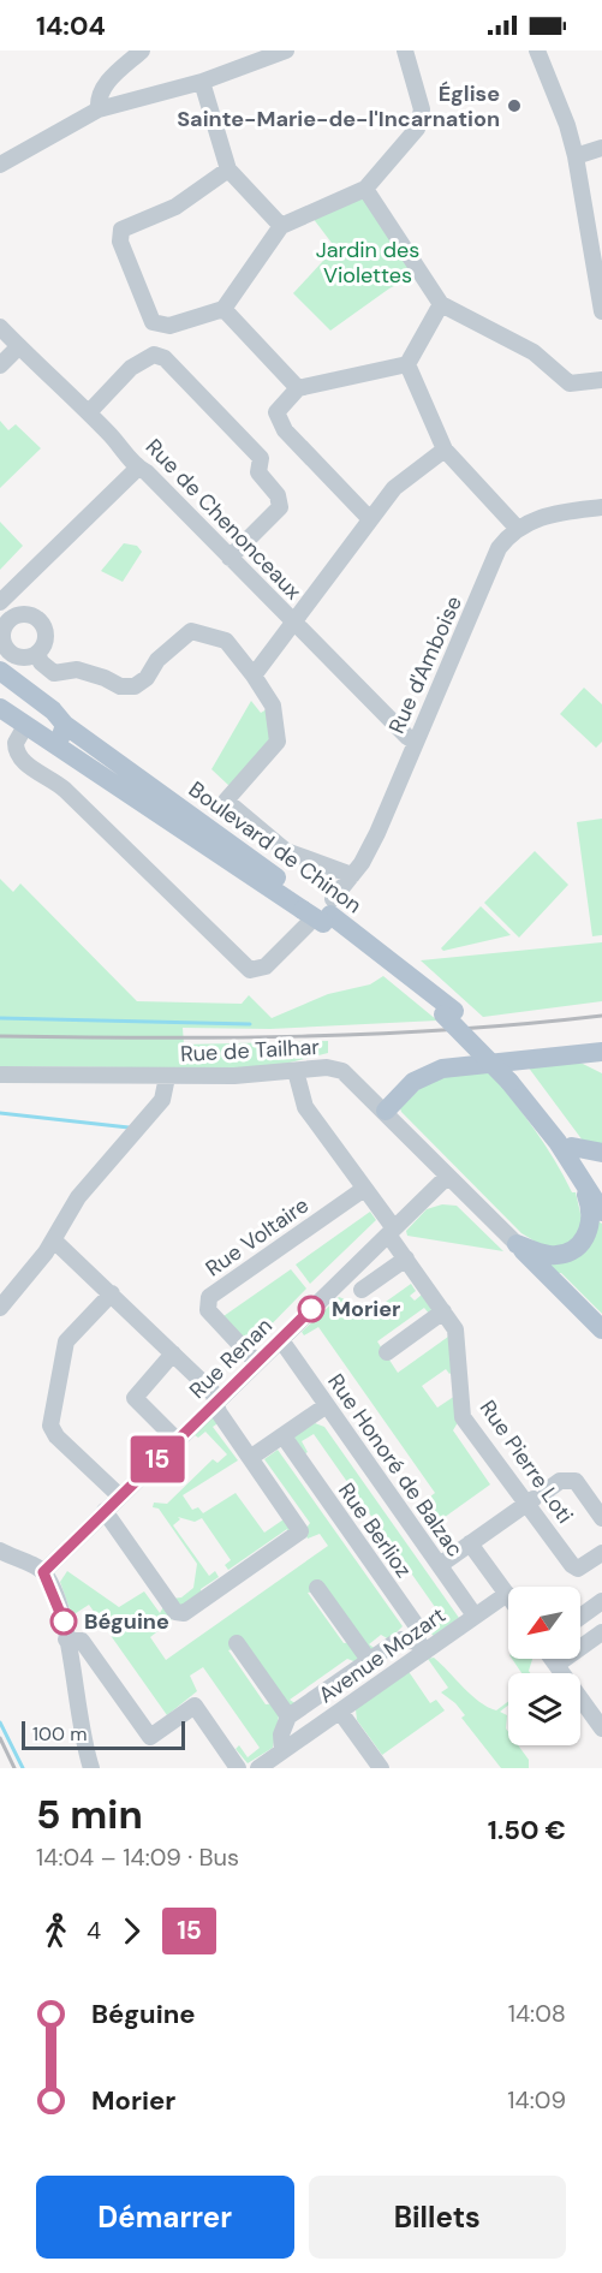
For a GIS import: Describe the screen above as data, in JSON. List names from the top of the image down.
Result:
{
  "streets": {
    "main road": ["Boulevard de Chinon"],
    "street": [
      "Rue de Chenonceaux",
      "Rue d'Amboise",
      "Rue de Tailhar",
      "Rue Voltaire",
      "Rue Renan",
      "Rue Pierre Loti",
      "Rue Honoré de Balzac",
      "Rue Berlioz",
      "Avenue Mozart"
    ]
  },
  "crossings": [
    ["Rue de Chenonceaux", "Rue d'Amboise"],
    ["Rue d'Amboise", "Boulevard de Chinon"],
    ["Rue de Tailhar", "Rue Renan"],
    ["Rue de Tailhar", "Rue Pierre Loti"],
    ["Rue Voltaire", "Rue Renan"],
    ["Rue Voltaire", "Rue Pierre Loti"],
    ["Rue Renan", "Rue Pierre Loti"],
    ["Rue Renan", "Rue Honoré de Balzac"],
    ["Rue Honoré de Balzac", "Avenue Mozart"],
    ["Rue Berlioz", "Avenue Mozart"]
  ],
  "parks": ["Jardin des Violettes"],
  "places": ["Église Sainte-Marie-de-l'Incarnation", "Morier", "Béguine"],
  "lines": ["bus line 15"],
  "scale_bar": "100 m",
  "north": "bottom left",
  "page": {
    "status": "14:04",
    "on_map": "15",
    "scale": "100 m",
    "heading": ["5 min", "14:04 – 14:09 · Bus", "1.50 €"],
    "legs": ["4", "15"],
    "list": [
      {
        "name": "Béguine",
        "value": "14:08"
      },
      {
        "name": "Morier",
        "value": "14:09"
      }
    ],
    "buttons": ["Démarrer", "Billets"]
  }
}
